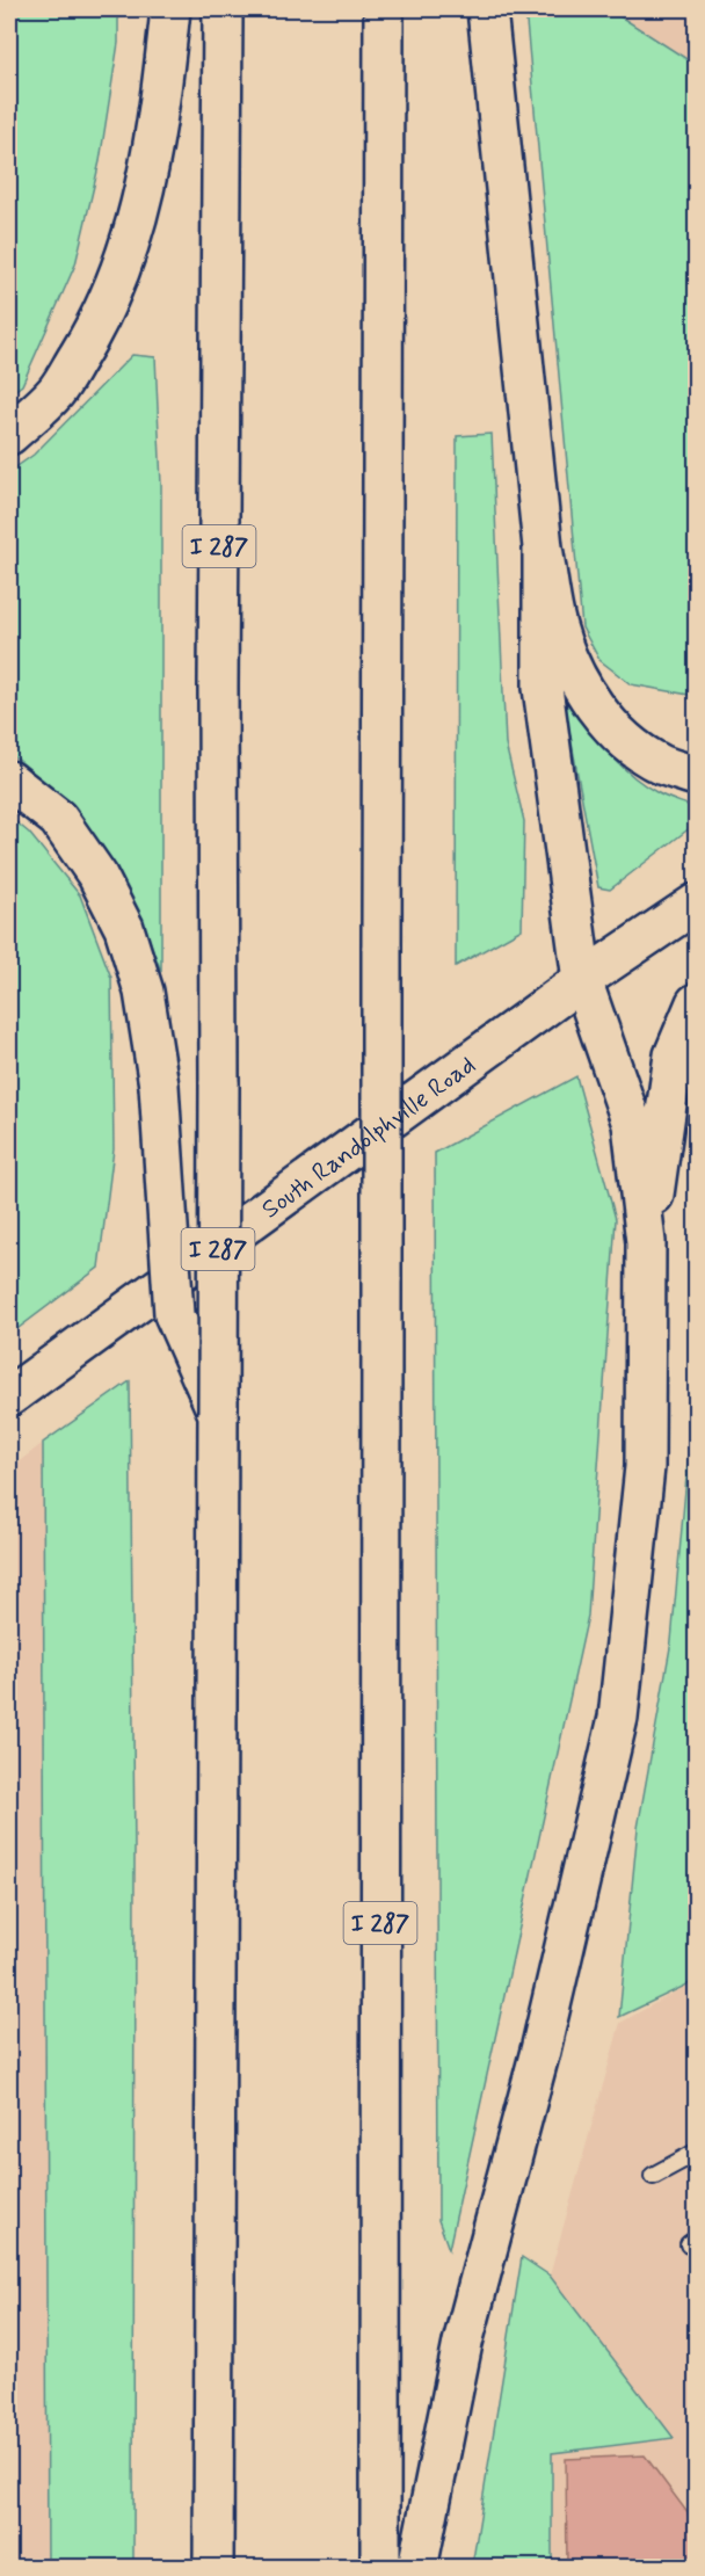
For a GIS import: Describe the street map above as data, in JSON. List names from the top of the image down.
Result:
{
  "streets": {
    "main road": ["I 287", "South Randolphville Road"]
  }
}
